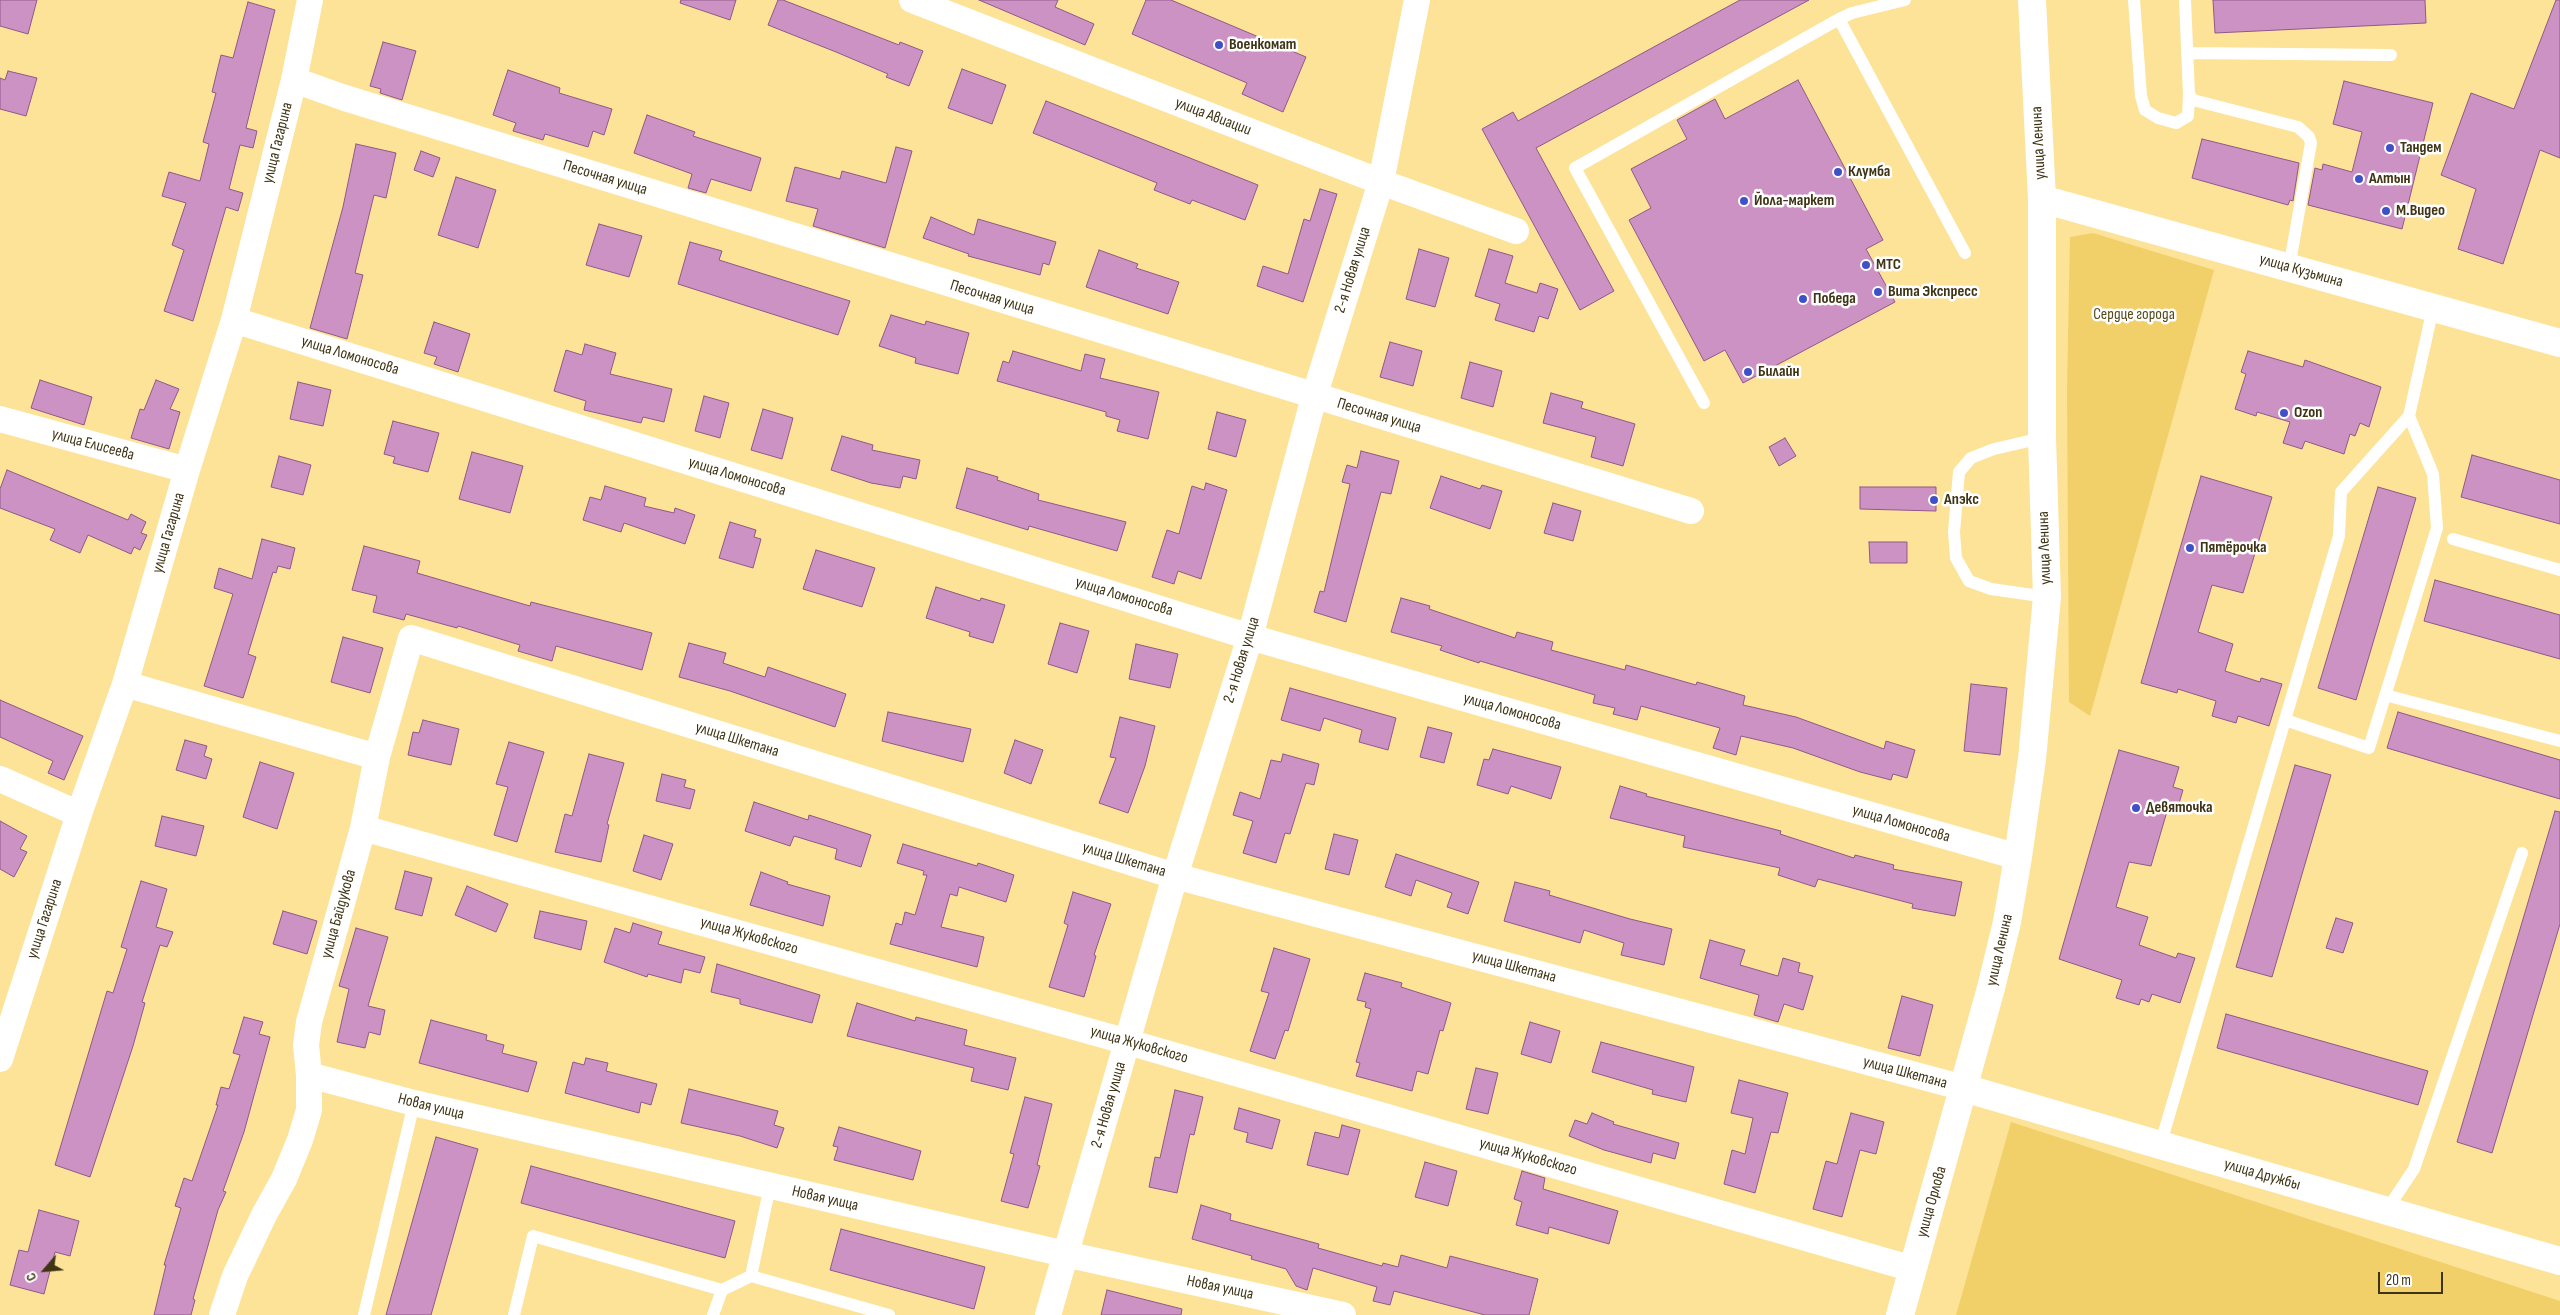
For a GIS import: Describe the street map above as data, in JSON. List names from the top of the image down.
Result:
{
  "streets": {
    "street": [
      "улица Авиации",
      "улица Гагарина",
      "улица Ленина",
      "Песочная улица",
      "2-я Новая улица",
      "улица Кузьмина",
      "улица Ломоносова",
      "улица Елисеева",
      "улица Шкетана",
      "улица Байдукова",
      "улица Жуковского",
      "Новая улица",
      "улица Дружбы",
      "улица Орлова"
    ]
  },
  "crossings": [
    ["улица Авиации", "2-я Новая улица"],
    ["улица Гагарина", "Песочная улица"],
    ["улица Гагарина", "улица Ломоносова"],
    ["улица Гагарина", "улица Елисеева"],
    ["улица Ленина", "улица Кузьмина"],
    ["улица Ленина", "улица Ломоносова"],
    ["улица Ленина", "улица Шкетана"],
    ["улица Ленина", "улица Дружбы"],
    ["улица Ленина", "улица Орлова"],
    ["Песочная улица", "2-я Новая улица"],
    ["2-я Новая улица", "улица Ломоносова"],
    ["2-я Новая улица", "улица Шкетана"],
    ["2-я Новая улица", "улица Жуковского"],
    ["2-я Новая улица", "Новая улица"],
    ["улица Шкетана", "улица Байдукова"],
    ["улица Шкетана", "улица Дружбы"],
    ["улица Шкетана", "улица Орлова"],
    ["улица Байдукова", "улица Жуковского"],
    ["улица Байдукова", "Новая улица"],
    ["улица Жуковского", "улица Орлова"],
    ["улица Дружбы", "улица Орлова"]
  ],
  "parks": ["Сердце города"],
  "places": [
    "Военкомат",
    "Тандем",
    "Клумба",
    "Алтын",
    "Йола-маркет",
    "М.Видео",
    "МТС",
    "Вита Экспресс",
    "Победа",
    "Билайн",
    "Ozon",
    "Апэкс",
    "Пятёрочка",
    "Девяточка"
  ],
  "scale_bar": "20 m",
  "north": "bottom left"
}
